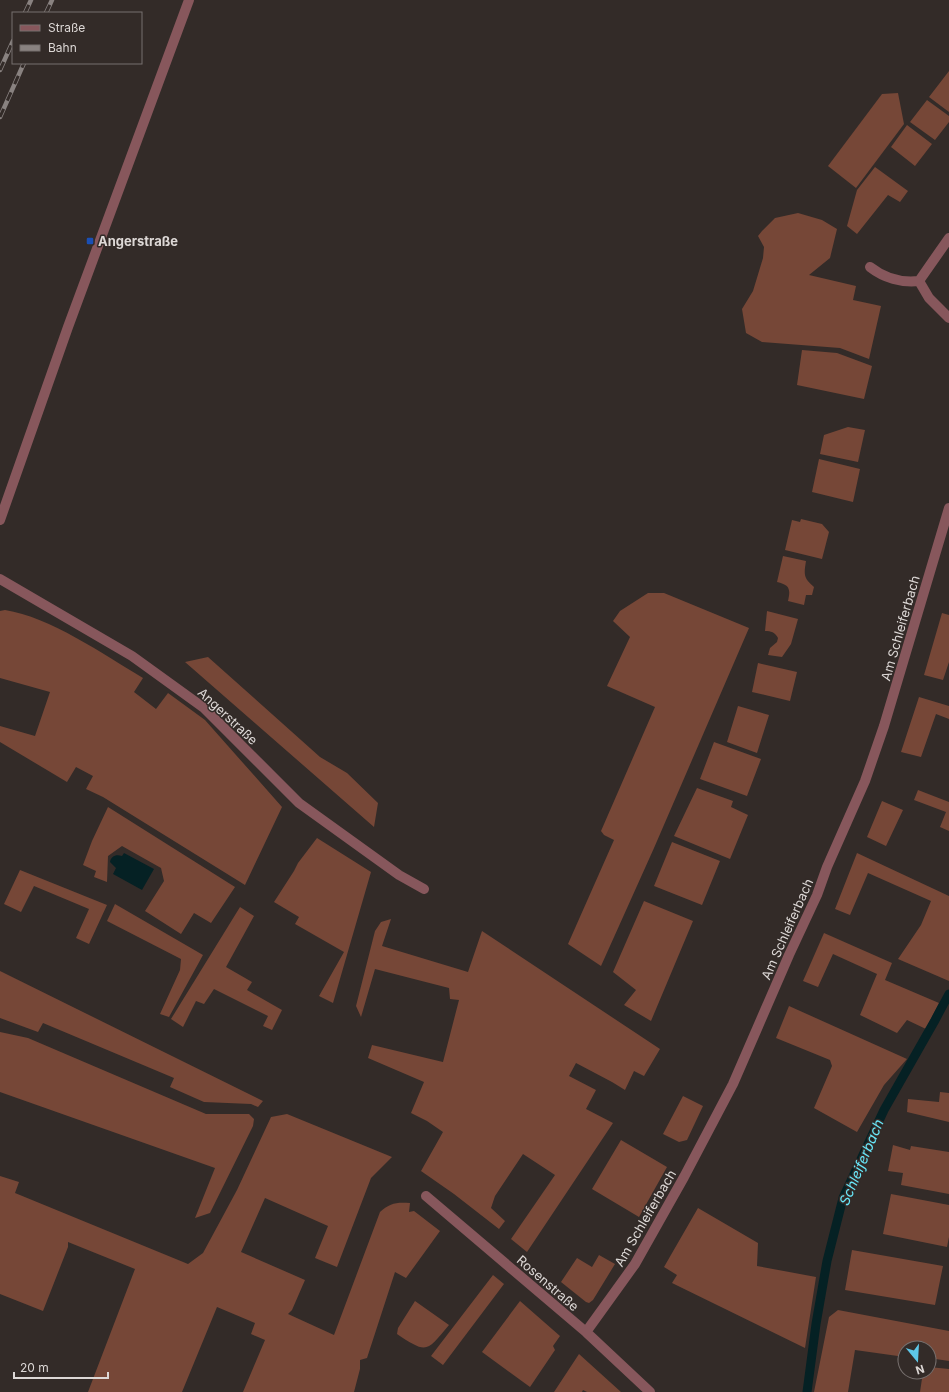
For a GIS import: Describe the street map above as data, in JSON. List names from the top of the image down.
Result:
{
  "streets": {
    "street": ["Am Schleiferbach", "Angerstraße", "Rosenstraße"]
  },
  "crossings": [
    ["Am Schleiferbach", "Rosenstraße"]
  ],
  "water": ["Schleiferbach"],
  "places": {
    "transit": ["Angerstraße"]
  },
  "legend": ["Straße", "Bahn"],
  "scale_bar": "20 m",
  "north": "bottom"
}
